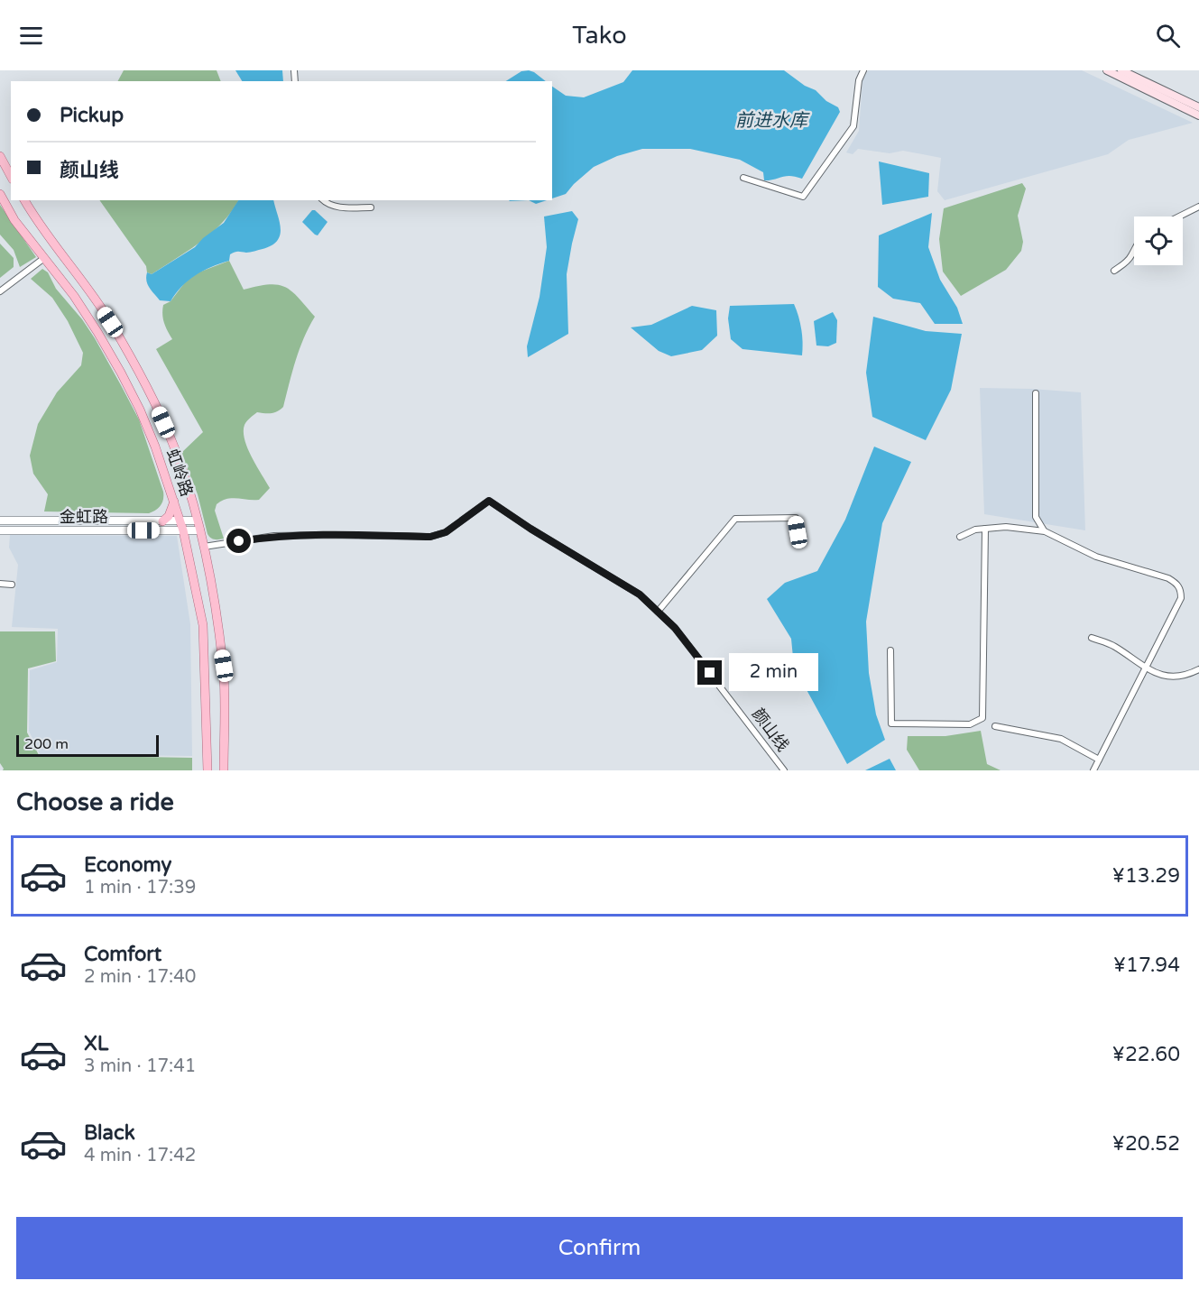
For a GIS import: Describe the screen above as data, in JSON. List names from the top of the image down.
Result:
{
  "streets": {
    "main road": ["虹岭路"],
    "street": ["金虹路", "颜山线"]
  },
  "crossings": [
    ["虹岭路", "金虹路"],
    ["虹岭路", "颜山线"]
  ],
  "water": ["前进水库"],
  "scale_bar": "200 m",
  "page": {
    "header": "Tako",
    "banner": ["Pickup", "颜山线"],
    "bubble": "2 min",
    "scale": "200 m",
    "heading": "Choose a ride",
    "list": [
      {
        "name": "Economy",
        "note": "1 min · 17:39",
        "value": "¥13.29"
      },
      {
        "name": "Comfort",
        "note": "2 min · 17:40",
        "value": "¥17.94"
      },
      {
        "name": "XL",
        "note": "3 min · 17:41",
        "value": "¥22.60"
      },
      {
        "name": "Black",
        "note": "4 min · 17:42",
        "value": "¥20.52"
      }
    ],
    "buttons": "Confirm"
  }
}
